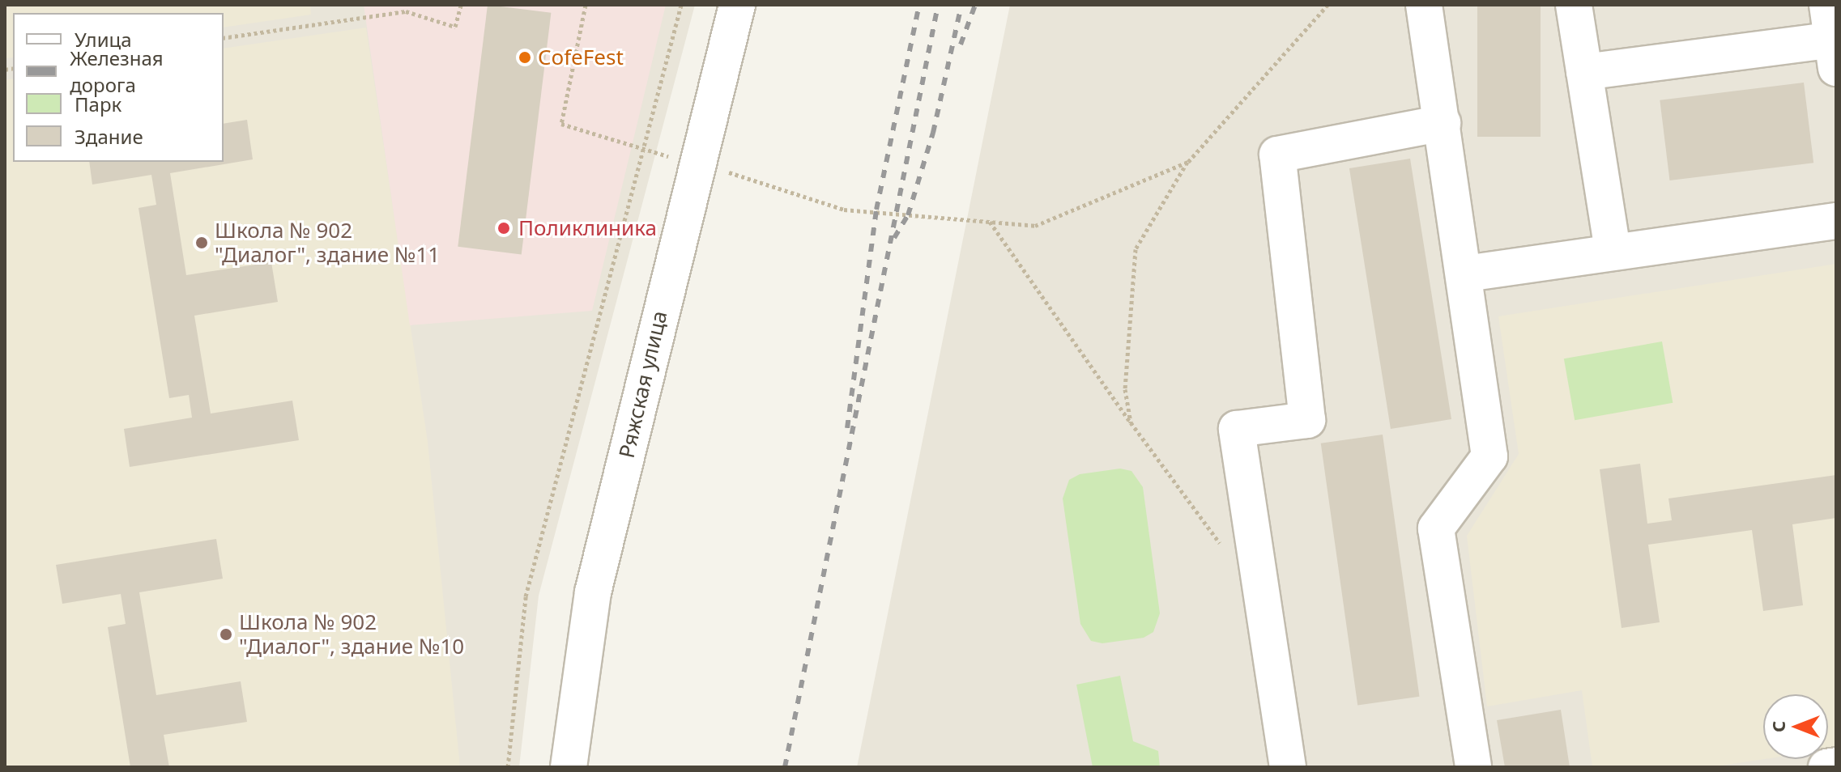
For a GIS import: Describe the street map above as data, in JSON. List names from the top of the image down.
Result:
{
  "streets": {
    "street": ["Ряжская улица"]
  },
  "places": [
    "CofeFest",
    "Поликлиника",
    "Школа № 902 \"Диалог\", здание №11",
    "Школа № 902 \"Диалог\", здание №10"
  ],
  "legend": [
    "Улица",
    "Железная дорога",
    "Парк",
    "Здание"
  ],
  "north": "left"
}
